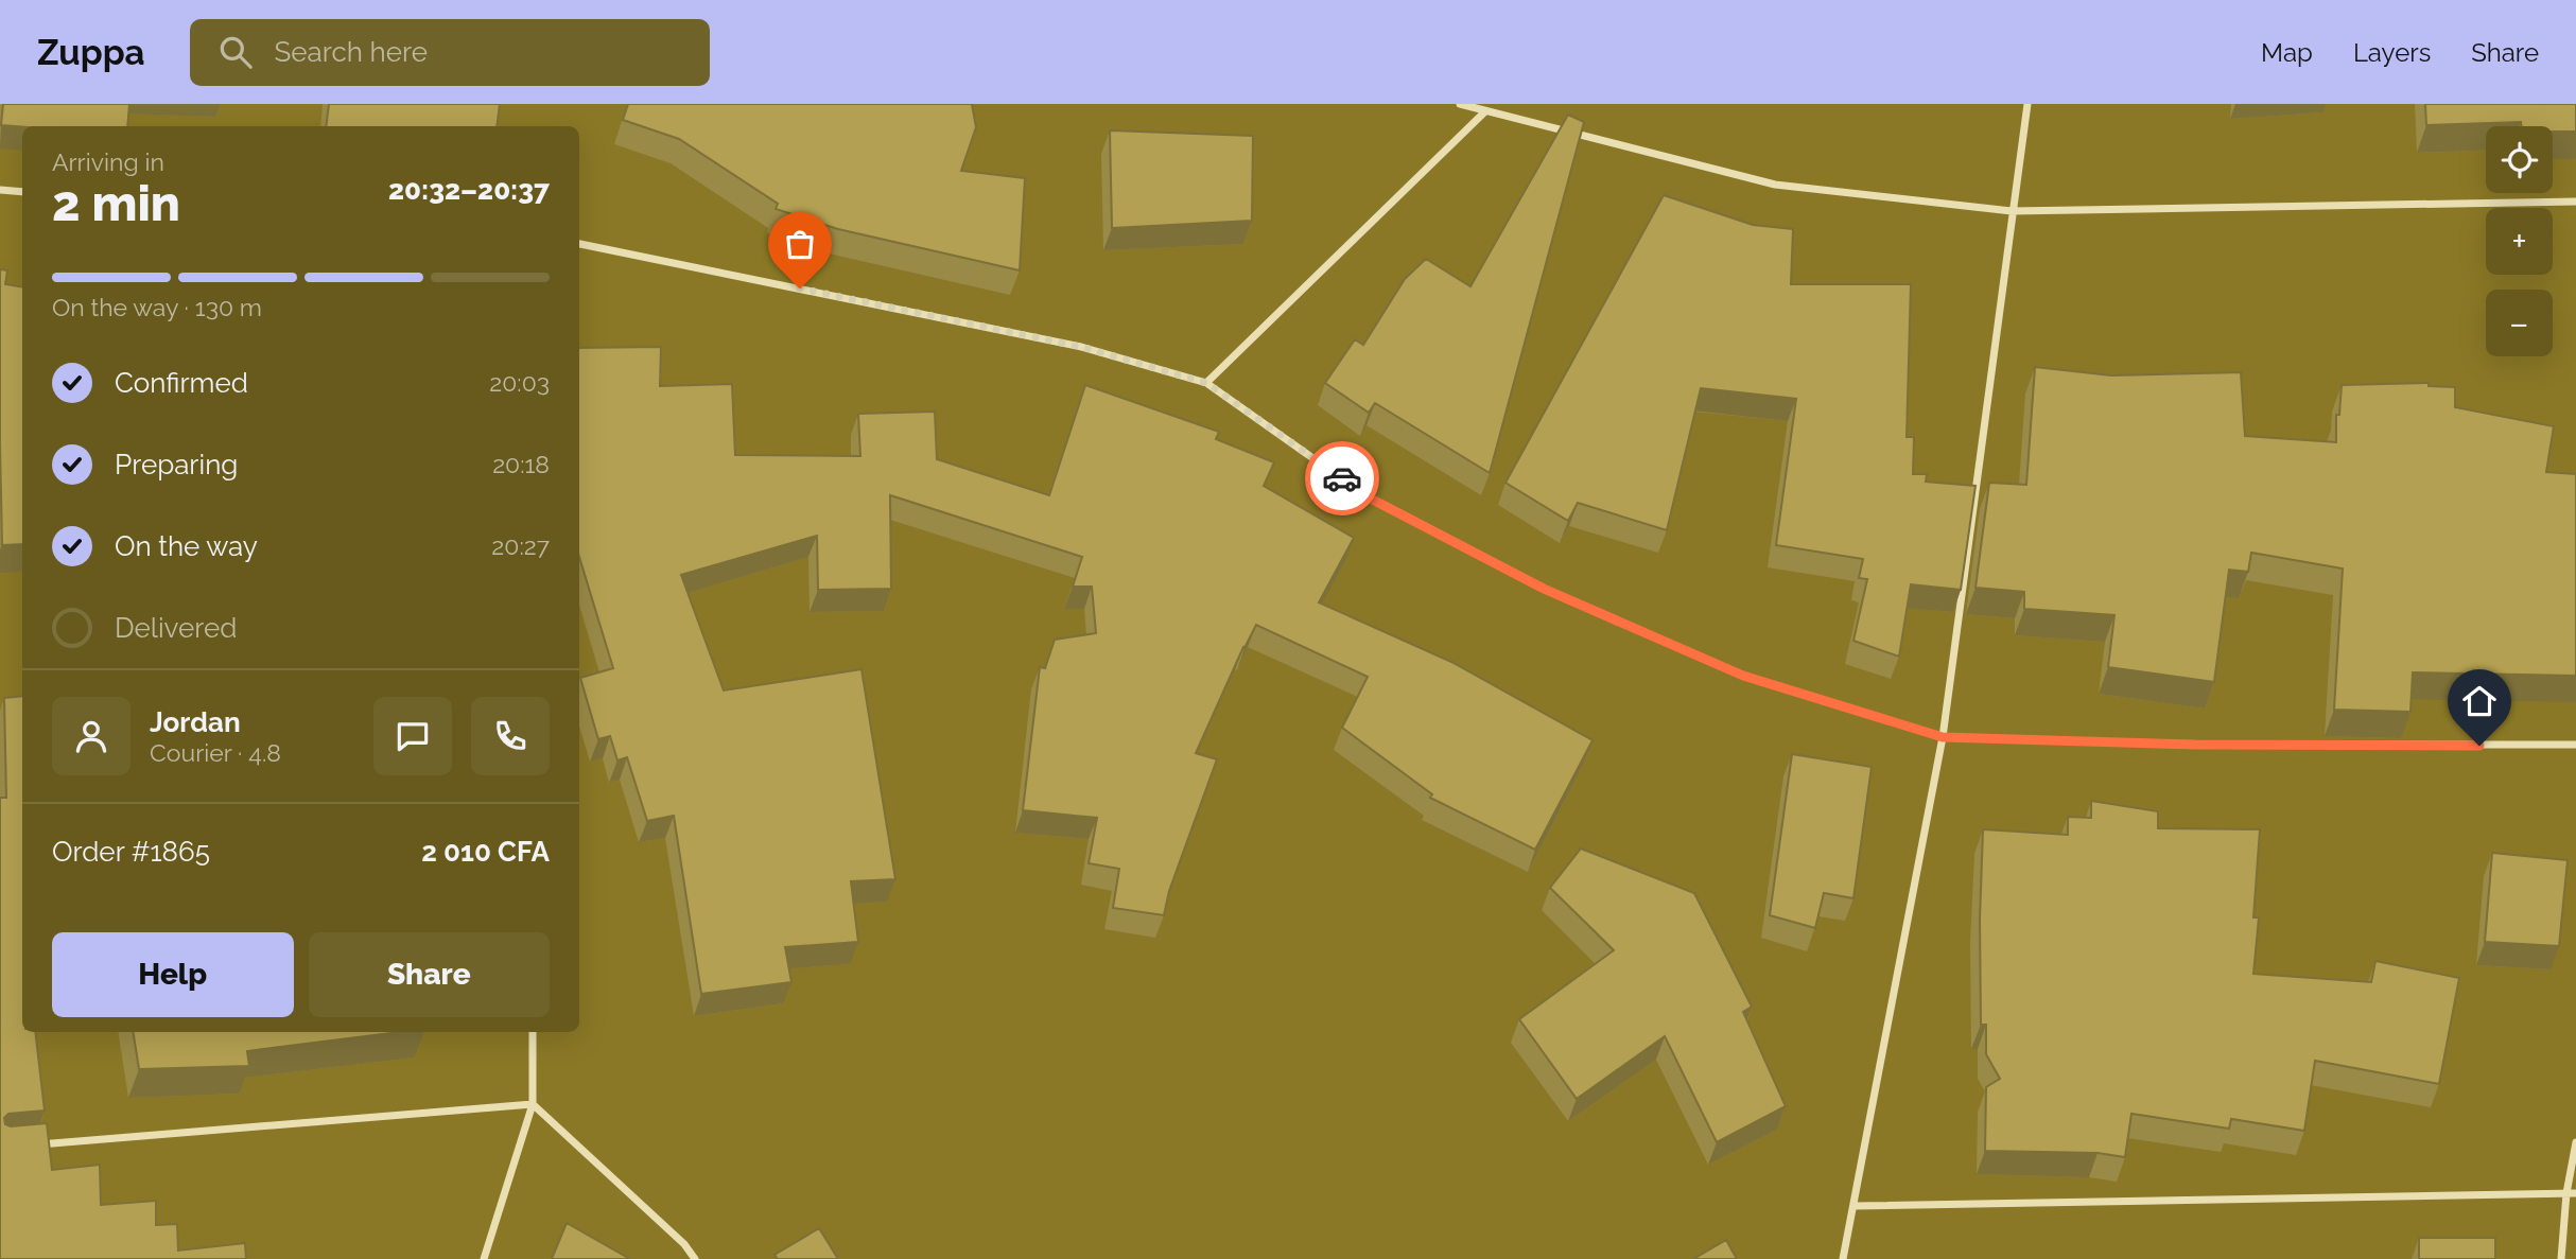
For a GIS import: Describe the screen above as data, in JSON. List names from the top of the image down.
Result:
{
  "page": {
    "header": "Zuppa",
    "search": "Search here",
    "nav": ["Map", "Layers", "Share"],
    "map_buttons": ["+", "−"],
    "heading": ["2 min", "Arriving in", "20:32–20:37"],
    "panel": [
      "Jordan",
      "Courier · 4.8",
      "Order #1865",
      "2 010 CFA"
    ],
    "bar": "On the way · 130 m",
    "list": [
      ["Confirmed", "20:03"],
      ["Preparing", "20:18"],
      ["On the way", "20:27"],
      "Delivered"
    ],
    "buttons": ["Help", "Share"]
  }
}
